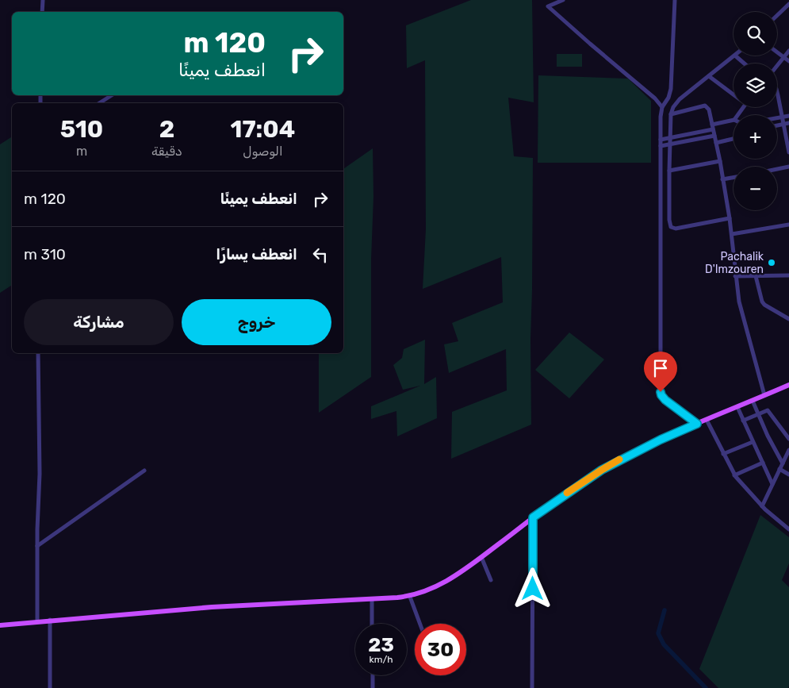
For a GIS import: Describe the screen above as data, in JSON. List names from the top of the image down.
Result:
{
  "places": ["Pachalik D'Imzouren"],
  "page": {
    "map_buttons": ["+", "−"],
    "turn": ["120 m", "انعطف يمينًا"],
    "eta": [
      "17:04",
      "الوصول",
      "2",
      "دقيقة",
      "510",
      "m"
    ],
    "list": [
      {
        "name": "انعطف يمينًا",
        "value": "120 m"
      },
      {
        "name": "انعطف يسارًا",
        "value": "310 m"
      }
    ],
    "buttons": ["خروج", "مشاركة"],
    "speed": "23 km/h",
    "limit": "30"
  }
}
